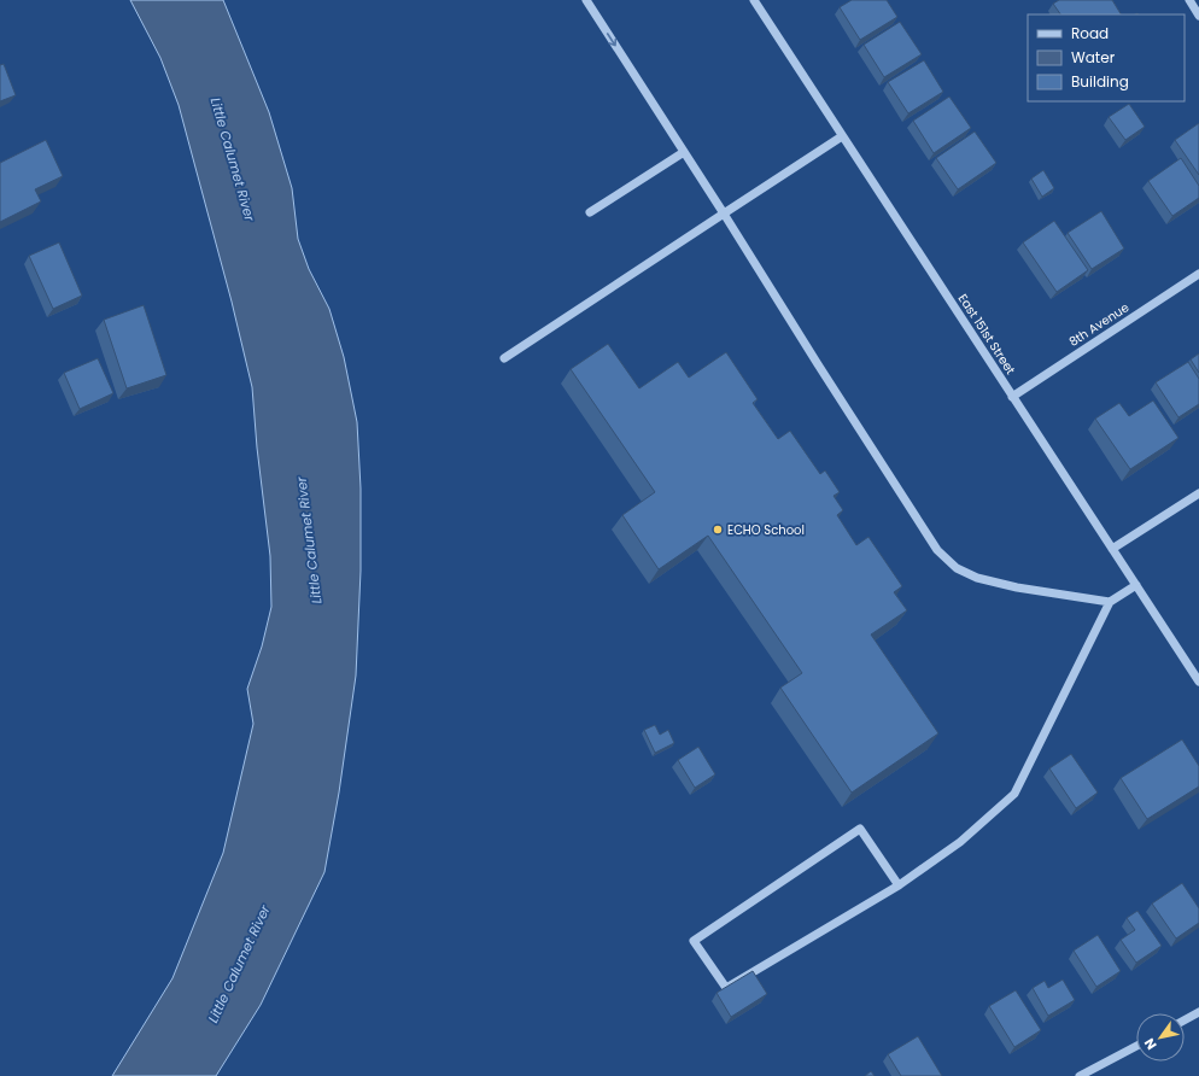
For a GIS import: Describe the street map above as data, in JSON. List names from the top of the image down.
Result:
{
  "streets": {
    "street": ["8th Avenue", "East 151st Street"]
  },
  "crossings": [
    ["8th Avenue", "East 151st Street"]
  ],
  "water": ["Little Calumet River"],
  "places": ["ECHO School"],
  "legend": ["Road", "Water", "Building"],
  "north": "bottom left"
}
